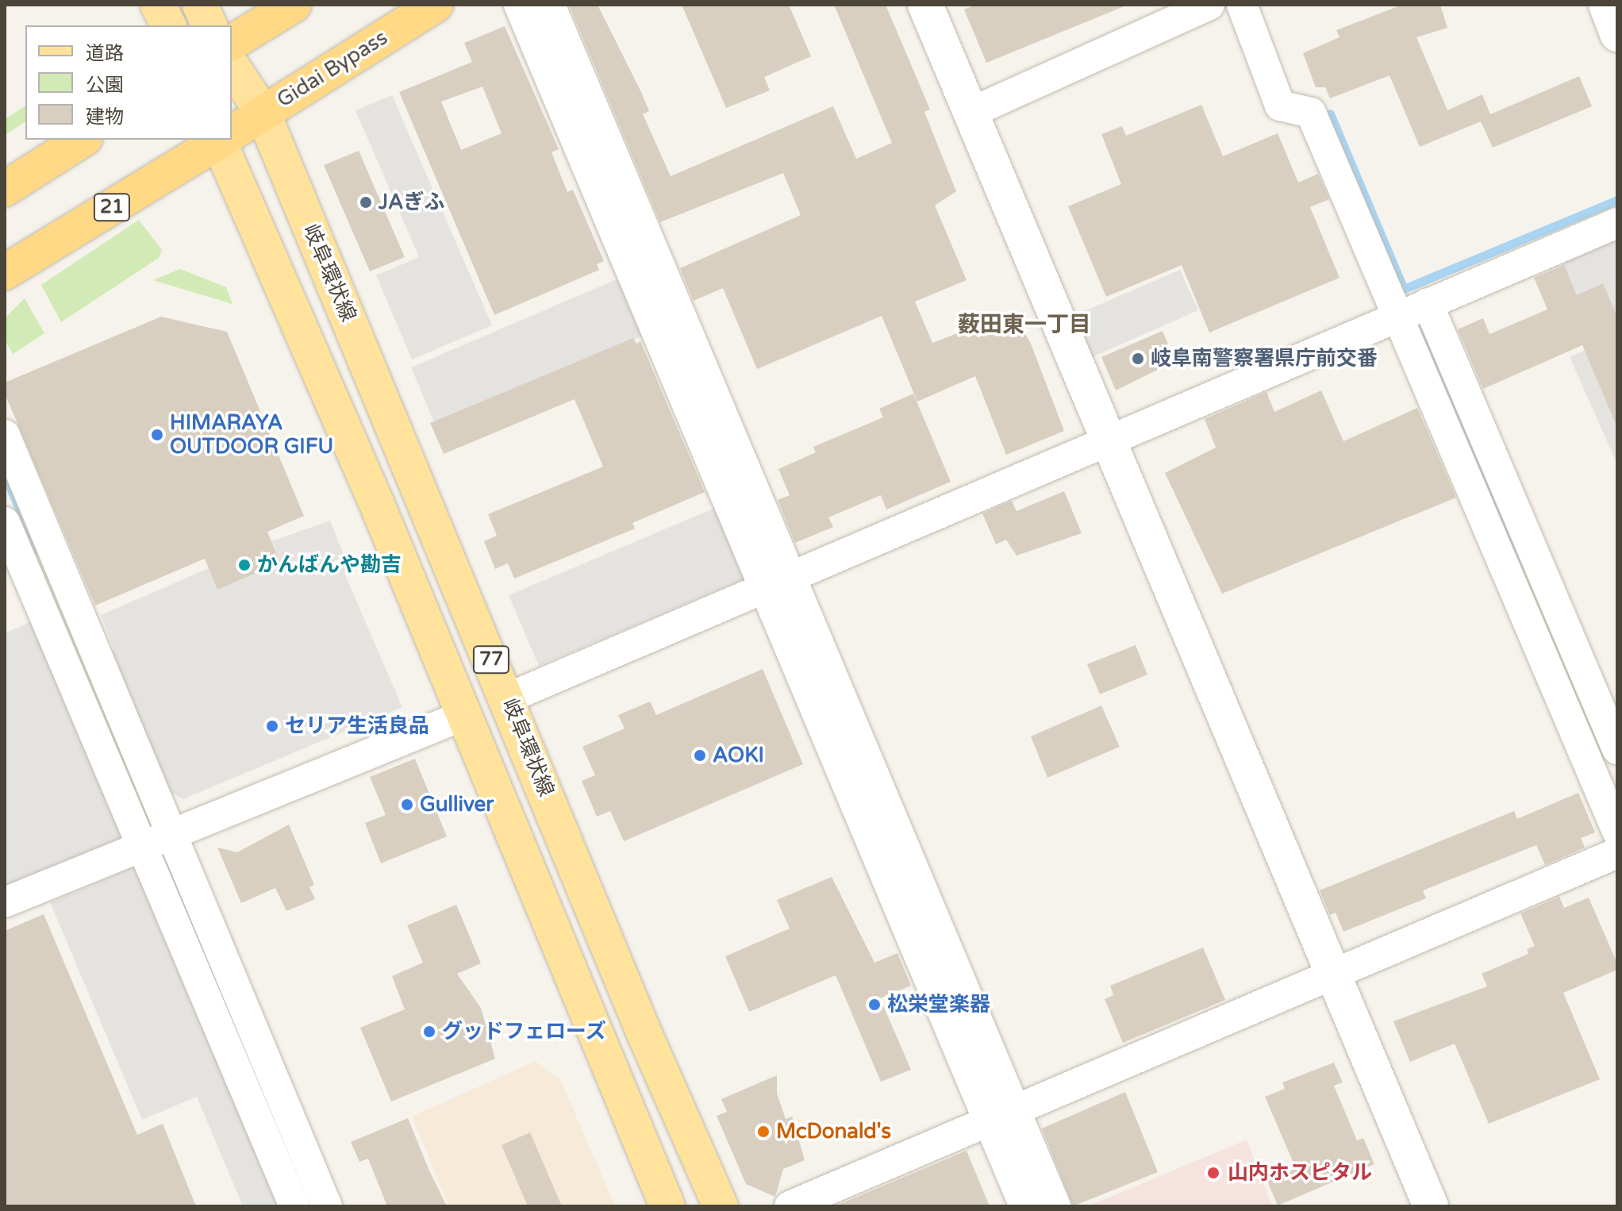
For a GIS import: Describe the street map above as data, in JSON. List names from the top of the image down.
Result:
{
  "streets": {
    "highway": ["Gidai Bypass", "21"],
    "main road": ["岐阜環状線", "77"]
  },
  "crossings": [
    ["Gidai Bypass", "岐阜環状線"],
    ["Gidai Bypass", "77"],
    ["岐阜環状線", "77"]
  ],
  "districts": ["薮田東一丁目"],
  "places": [
    "JAぎふ",
    "岐阜南警察署県庁前交番",
    "HIMARAYA OUTDOOR GIFU",
    "かんばんや勘吉",
    "セリア生活良品",
    "AOKI",
    "Gulliver",
    "松栄堂楽器",
    "グッドフェローズ",
    "McDonald's",
    "山内ホスピタル"
  ],
  "legend": ["道路", "公園", "建物"]
}
